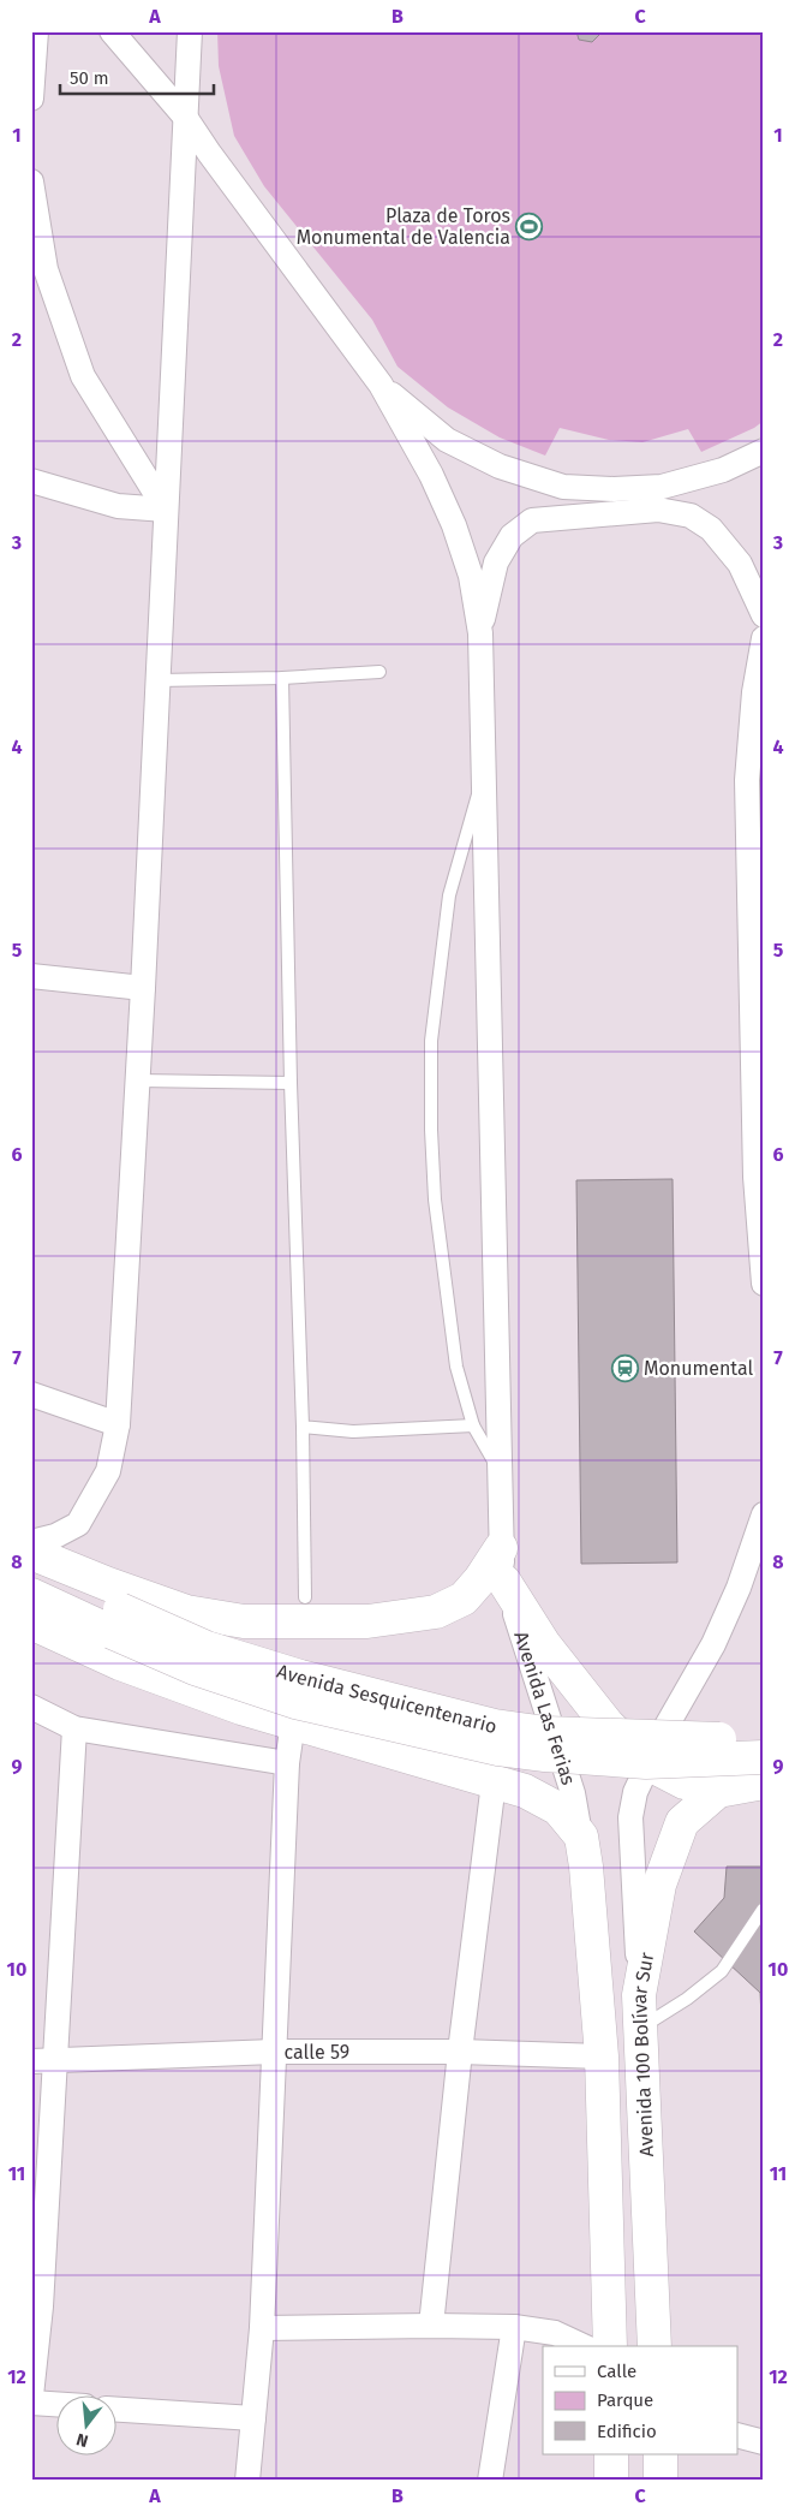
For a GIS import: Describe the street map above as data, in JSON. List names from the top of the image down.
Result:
{
  "streets": {
    "street": [
      "Avenida Sesquicentenario",
      "Avenida Las Ferias",
      "calle 59",
      "Avenida 100 Bolívar Sur"
    ]
  },
  "crossings": [
    ["Avenida Las Ferias", "Avenida 100 Bolívar Sur"],
    ["calle 59", "Avenida 100 Bolívar Sur"]
  ],
  "places": {
    "sports": ["Plaza de Toros Monumental de Valencia"],
    "station": ["Monumental"]
  },
  "legend": ["Calle", "Parque", "Edificio"],
  "scale_bar": "50 m",
  "north": "bottom",
  "grid": {
    "columns": ["A", "B", "C"],
    "rows": [
      "1",
      "2",
      "3",
      "4",
      "5",
      "6",
      "7",
      "8",
      "9",
      "10",
      "11",
      "12"
    ]
  }
}
